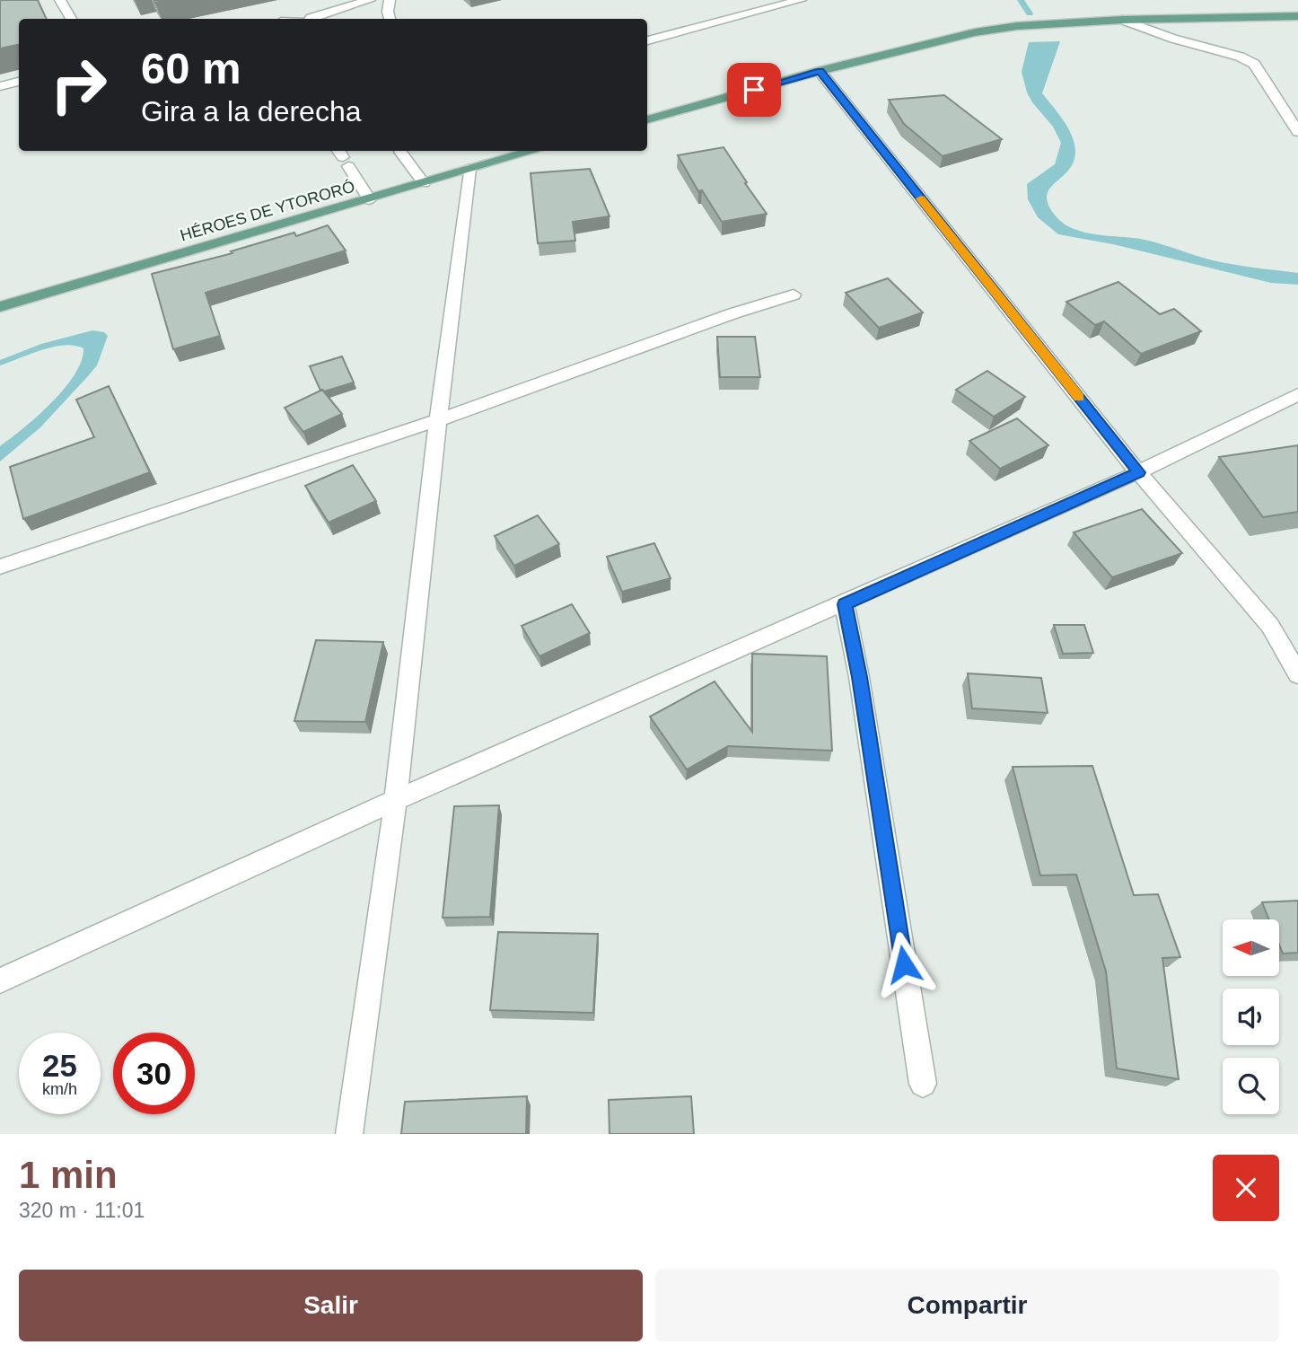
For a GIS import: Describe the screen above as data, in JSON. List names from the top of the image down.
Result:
{
  "streets": {
    "main road": ["HÉROES DE YTORORÓ"]
  },
  "north": "left",
  "page": {
    "turn": ["60 m", "Gira a la derecha"],
    "speed": "25 km/h",
    "limit": "30",
    "heading": ["1 min", "320 m · 11:01"],
    "buttons": ["Salir", "Compartir"]
  }
}
